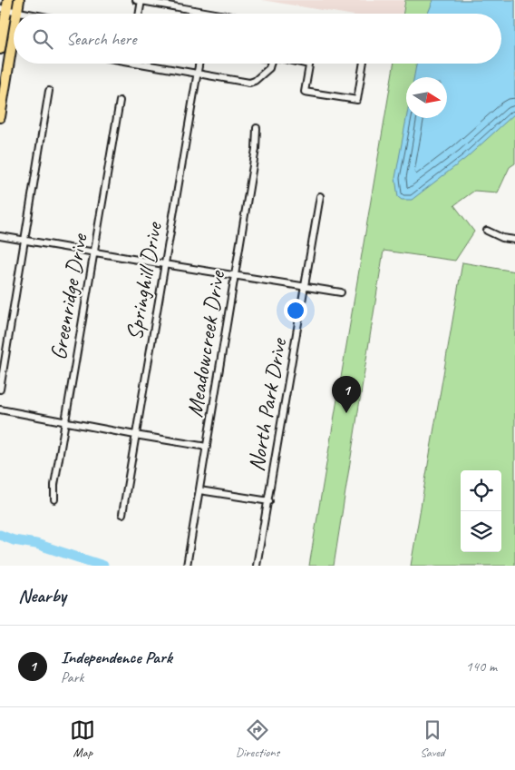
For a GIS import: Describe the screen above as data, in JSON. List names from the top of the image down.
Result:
{
  "streets": {
    "street": [
      "Springhill Drive",
      "Greenridge Drive",
      "Meadowcreek Drive",
      "North Park Drive"
    ]
  },
  "north": "right",
  "page": {
    "search": "Search here",
    "pins": "1",
    "heading": "Nearby",
    "list": [
      {
        "mark": "1",
        "name": "Independence Park",
        "note": "Park",
        "value": "140 m"
      }
    ],
    "nav": ["Map", "Directions", "Saved"]
  }
}
